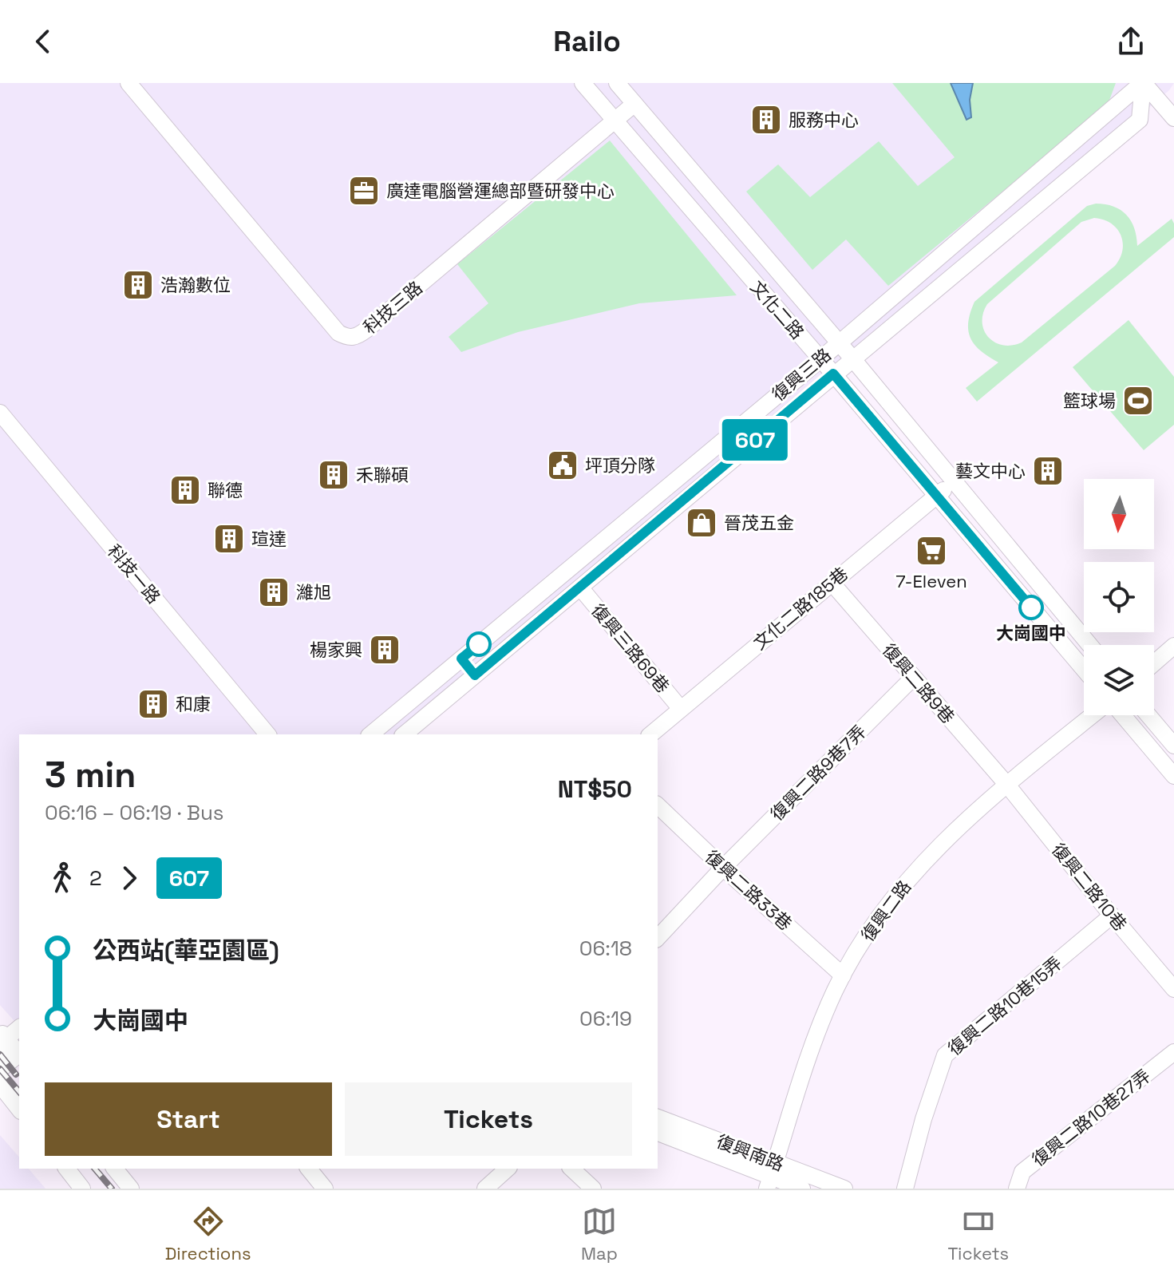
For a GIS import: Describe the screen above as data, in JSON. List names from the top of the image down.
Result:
{
  "streets": {
    "street": [
      "科技三路",
      "文化二路",
      "復興三路",
      "科技一路",
      "文化二路185巷",
      "復興三路69巷",
      "復興二路9巷",
      "復興二路9巷7弄",
      "復興二路10巷",
      "復興二路33巷",
      "復興二路",
      "復興二路10巷15弄",
      "復興二路10巷27弄",
      "復興南路"
    ]
  },
  "crossings": [
    ["科技三路", "文化二路"],
    ["文化二路", "復興三路"],
    ["文化二路", "文化二路185巷"],
    ["復興三路", "復興三路69巷"],
    ["文化二路185巷", "復興三路69巷"],
    ["文化二路185巷", "復興二路9巷"],
    ["復興二路9巷", "復興二路9巷7弄"],
    ["復興二路9巷", "復興二路10巷"],
    ["復興二路9巷", "復興二路"],
    ["復興二路9巷7弄", "復興二路33巷"],
    ["復興二路10巷", "復興二路"],
    ["復興二路10巷", "復興二路10巷15弄"],
    ["復興二路33巷", "復興二路"],
    ["復興二路", "復興南路"]
  ],
  "places": {
    "building": [
      "服務中心",
      "浩瀚數位",
      "藝文中心",
      "禾聯碩",
      "聯德",
      "瑄達",
      "濰旭",
      "楊家興",
      "和康"
    ],
    "office": ["廣達電腦營運總部暨研發中心"],
    "sports": ["籃球場"],
    "public building": ["坪頂分隊"],
    "shop": ["晉茂五金"],
    "supermarket": ["7-Eleven"],
    "other": ["大崗國中"]
  },
  "lines": ["bus line 607"],
  "north": "bottom",
  "page": {
    "header": "Railo",
    "on_map": "607",
    "heading": ["3 min", "06:16 – 06:19 · Bus", "NT$50"],
    "legs": ["2", "607"],
    "list": [
      {
        "name": "公西站(華亞園區)",
        "value": "06:18"
      },
      {
        "name": "大崗國中",
        "value": "06:19"
      }
    ],
    "buttons": ["Start", "Tickets"],
    "tabs": ["Directions", "Map", "Tickets"]
  }
}
